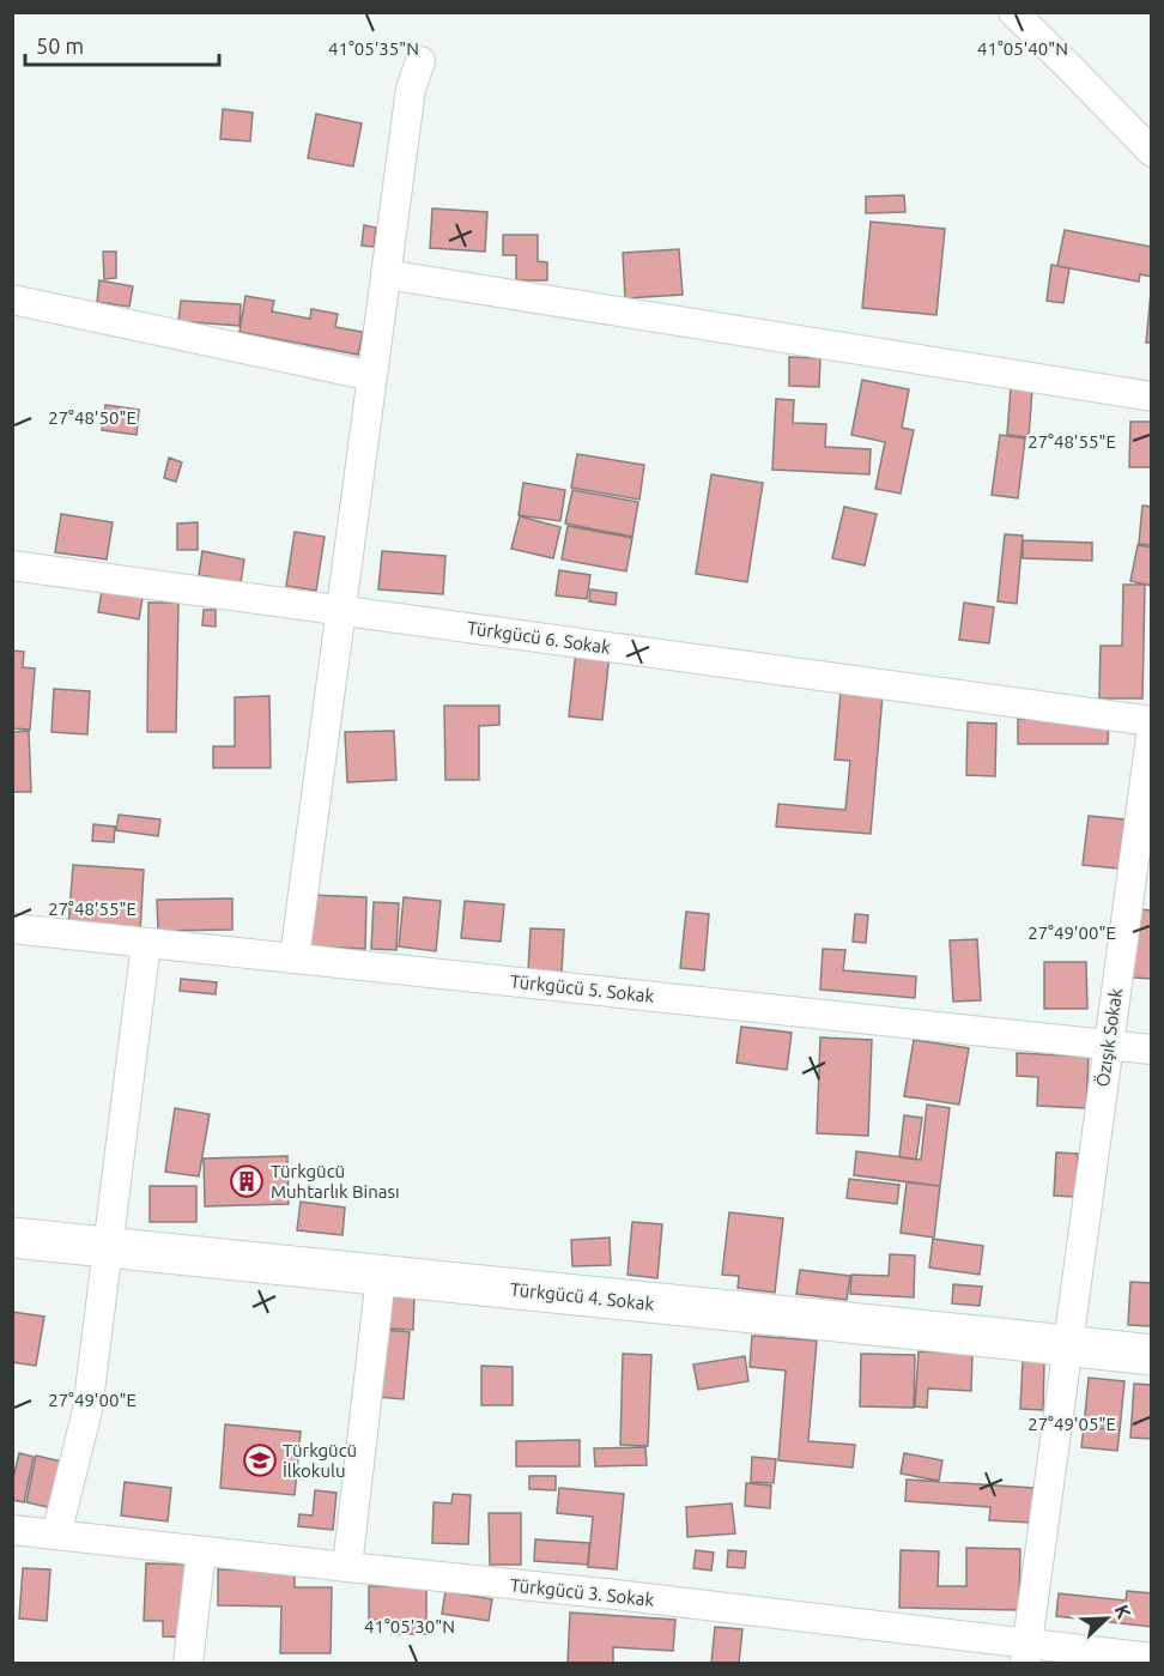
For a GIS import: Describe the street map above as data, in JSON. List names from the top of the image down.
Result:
{
  "streets": {
    "main road": ["Türkgücü 4. Sokak"],
    "street": [
      "Türkgücü 6. Sokak",
      "Türkgücü 5. Sokak",
      "Özışık Sokak",
      "Türkgücü 3. Sokak"
    ]
  },
  "crossings": [
    ["Türkgücü 5. Sokak", "Özışık Sokak"],
    ["Özışık Sokak", "Türkgücü 4. Sokak"],
    ["Özışık Sokak", "Türkgücü 3. Sokak"]
  ],
  "places": {
    "building": ["Türkgücü Muhtarlık Binası"],
    "school or university": ["Türkgücü İlkokulu"]
  },
  "scale_bar": "50 m",
  "north": "top right",
  "coordinates": [
    "41°05'35\"N",
    "41°05'40\"N",
    "27°48'50\"E",
    "27°48'55\"E",
    "27°49'00\"E",
    "27°49'05\"E",
    "41°05'30\"N"
  ]
}
